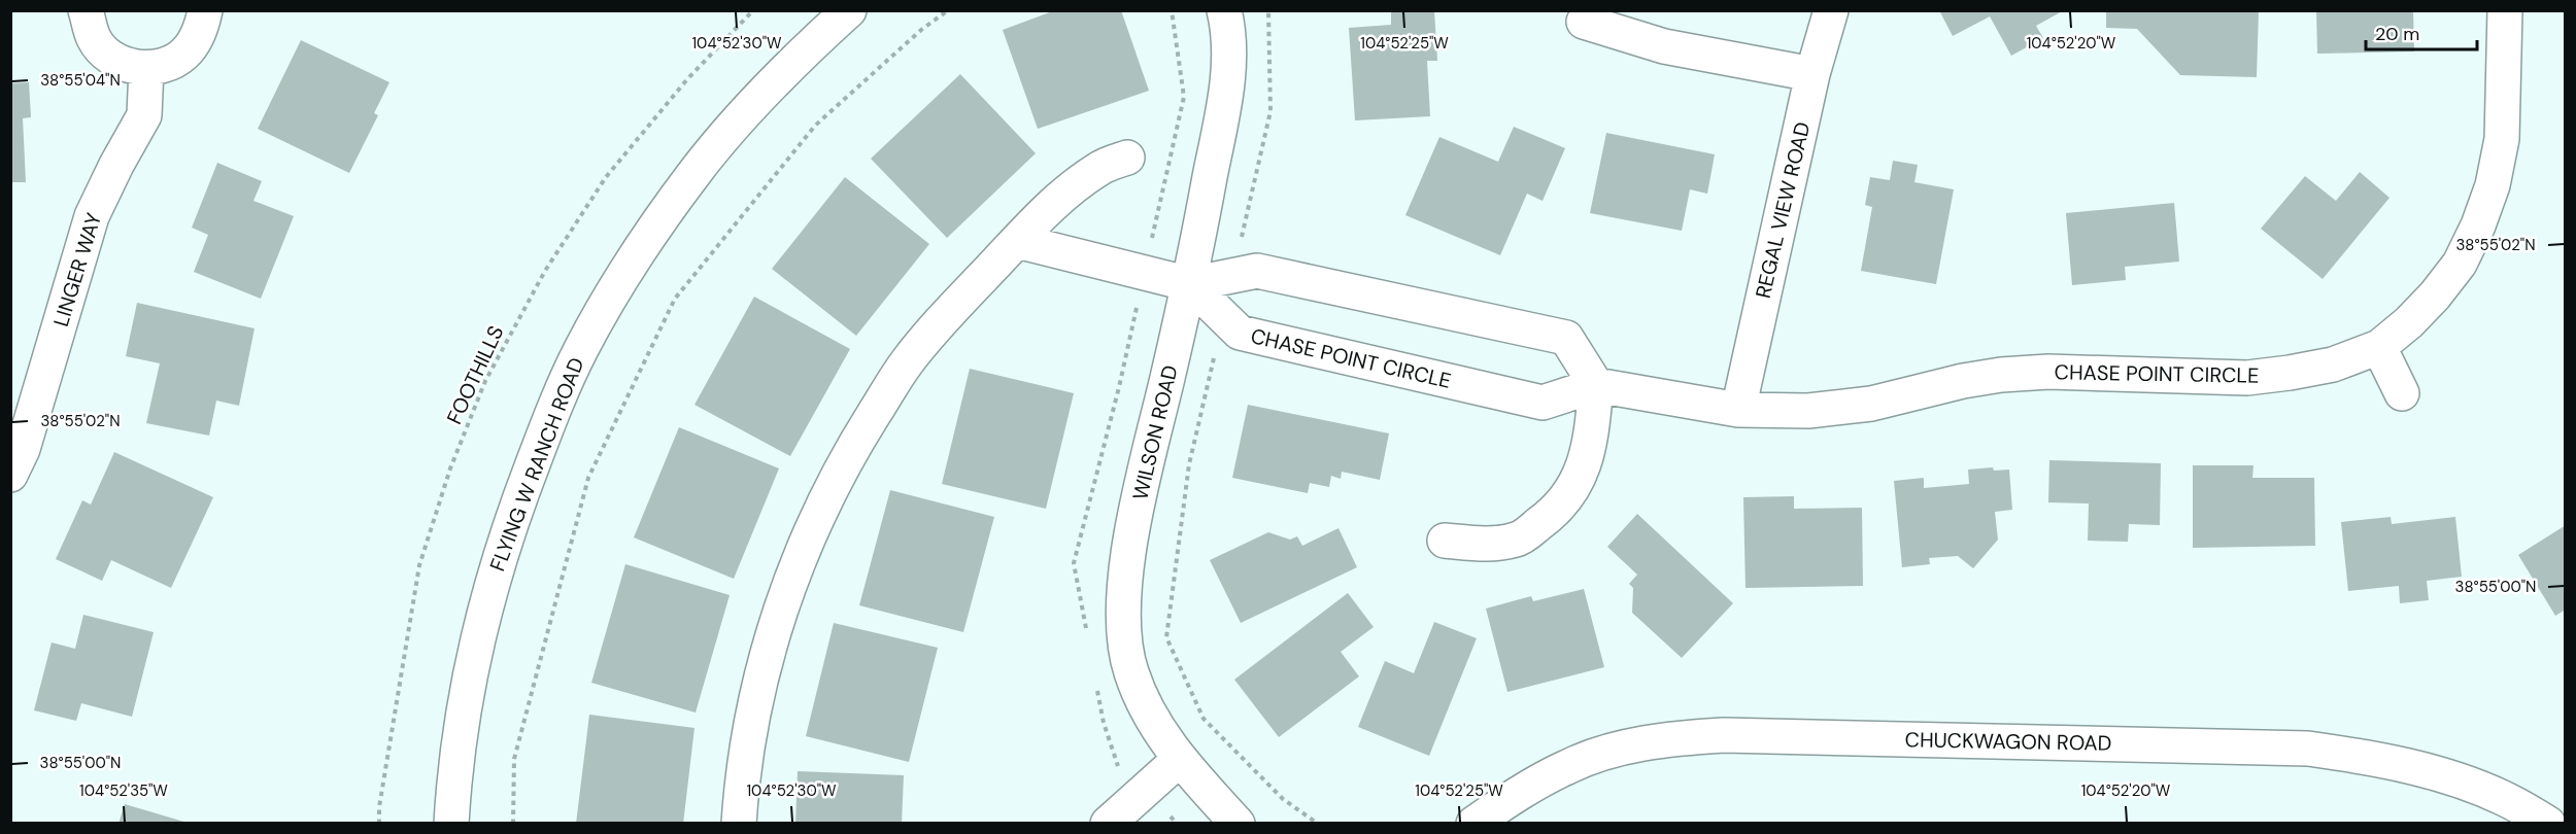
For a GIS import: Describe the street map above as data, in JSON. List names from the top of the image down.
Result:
{
  "streets": {
    "street": [
      "REGAL VIEW ROAD",
      "LINGER WAY",
      "CHASE POINT CIRCLE",
      "WILSON ROAD",
      "FLYING W RANCH ROAD",
      "CHUCKWAGON ROAD"
    ],
    "path": ["FOOTHILLS"]
  },
  "crossings": [
    ["REGAL VIEW ROAD", "CHASE POINT CIRCLE"],
    ["CHASE POINT CIRCLE", "WILSON ROAD"]
  ],
  "scale_bar": "20 m",
  "coordinates": [
    "104°52'30\"W",
    "104°52'25\"W",
    "104°52'20\"W",
    "38°55'04\"N",
    "38°55'02\"N",
    "38°55'00\"N",
    "104°52'35\"W"
  ]
}
